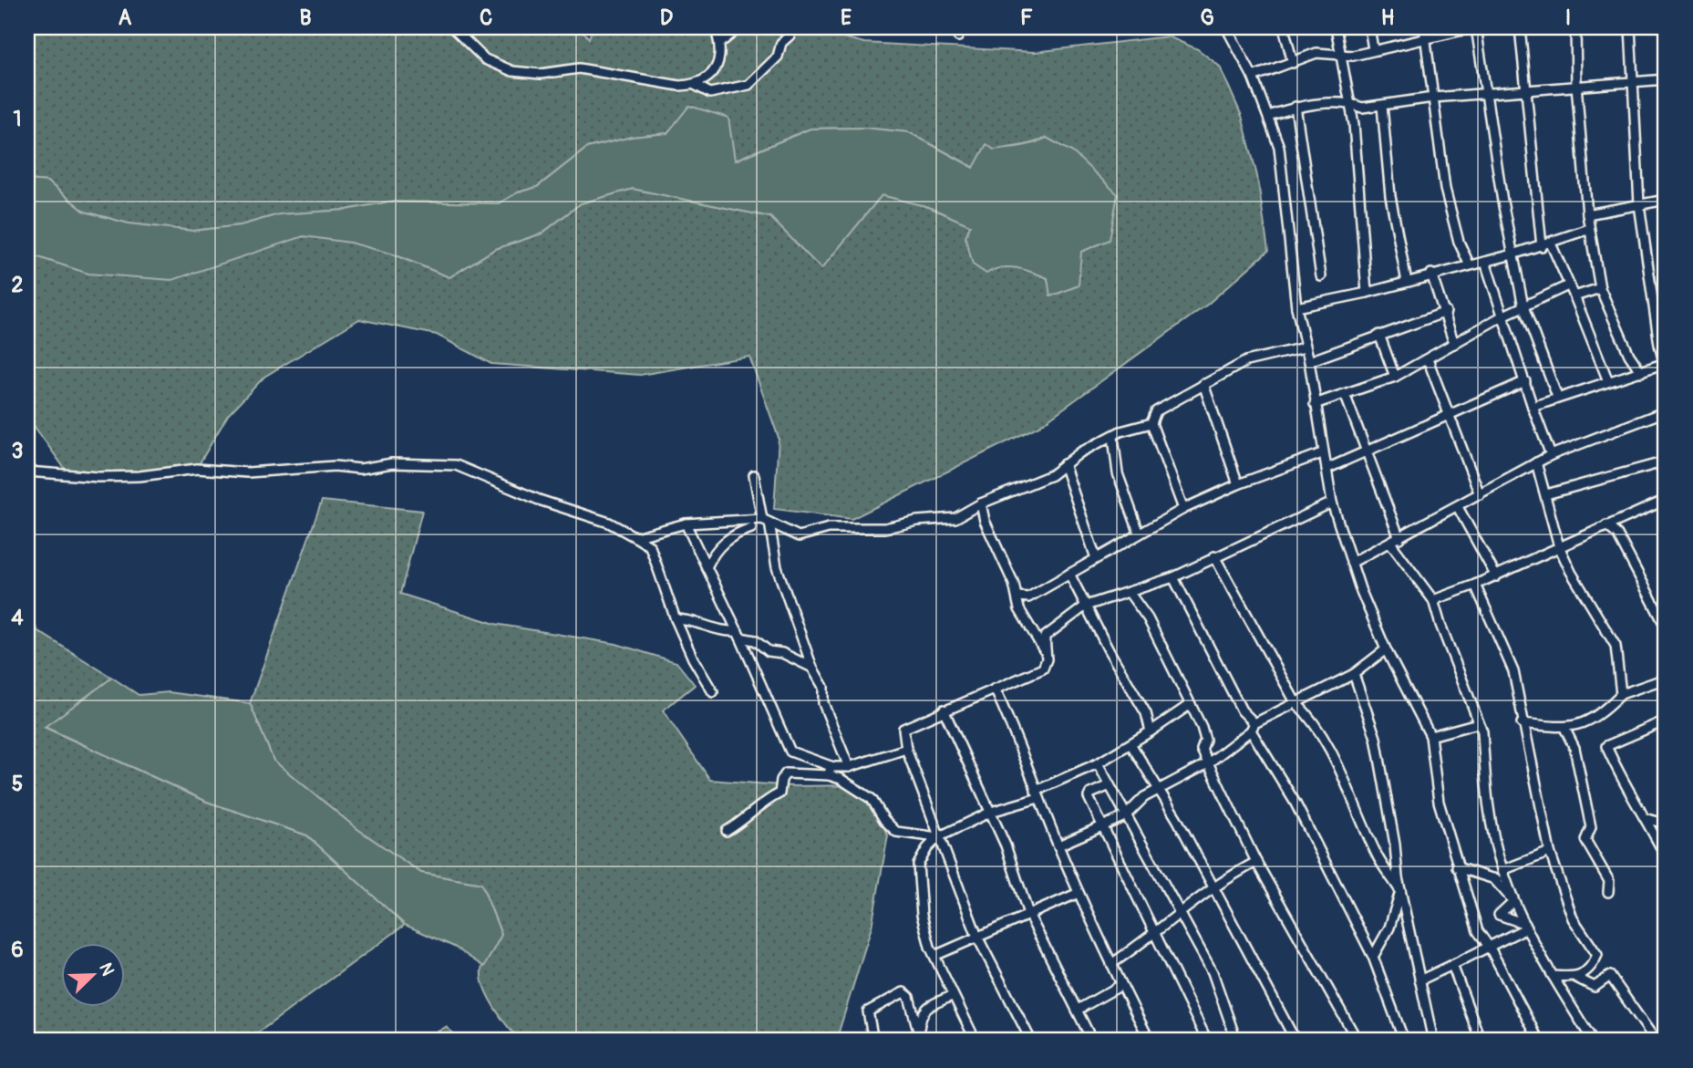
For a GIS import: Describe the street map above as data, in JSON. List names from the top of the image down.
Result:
{
  "north": "top right",
  "grid": {
    "columns": [
      "A",
      "B",
      "C",
      "D",
      "E",
      "F",
      "G",
      "H",
      "I"
    ],
    "rows": [
      "1",
      "2",
      "3",
      "4",
      "5",
      "6"
    ]
  }
}
